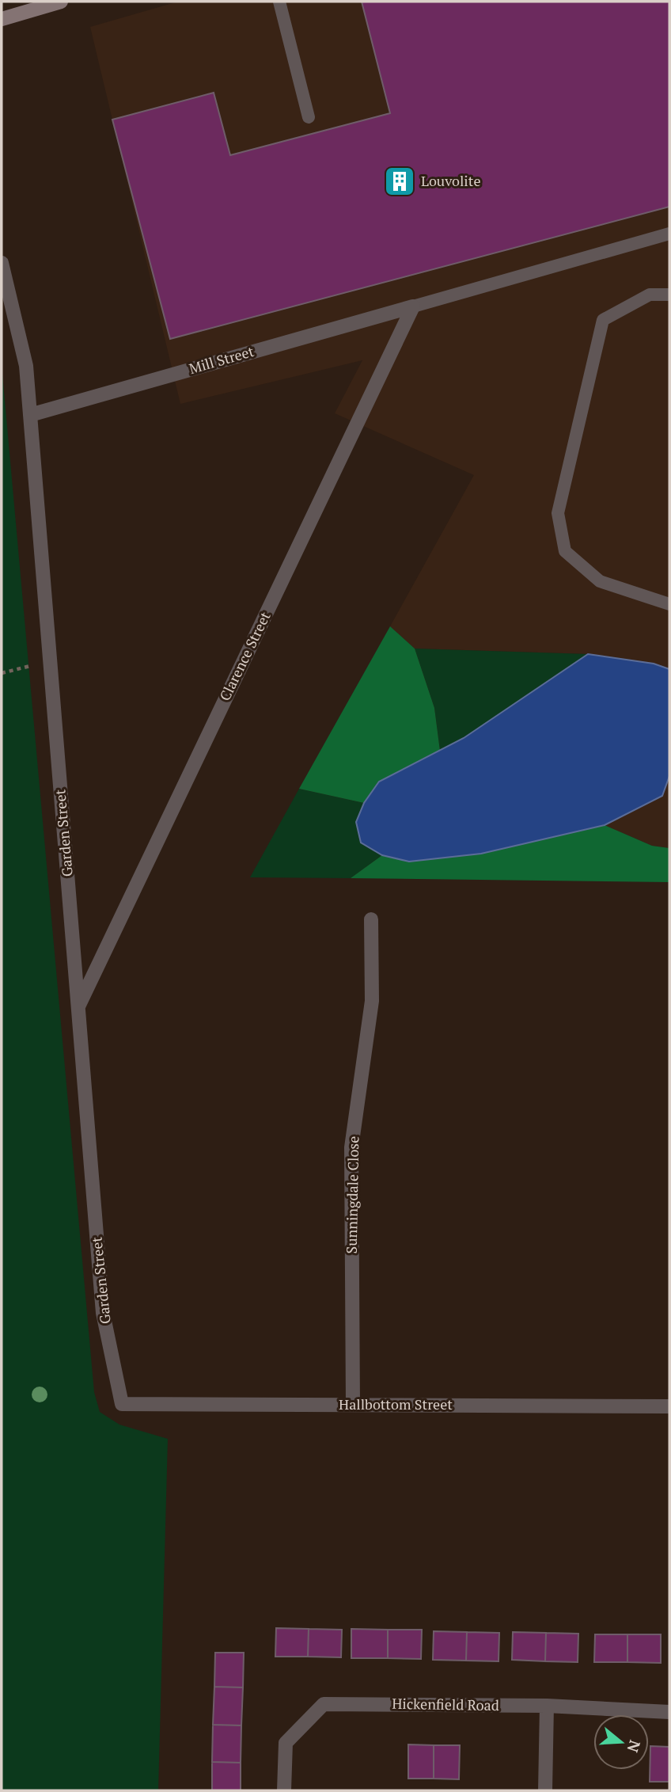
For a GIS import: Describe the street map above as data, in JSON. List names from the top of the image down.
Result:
{
  "streets": {
    "street": [
      "Mill Street",
      "Clarence Street",
      "Garden Street",
      "Sunningdale Close",
      "Hallbottom Street",
      "Hickenfield Road"
    ]
  },
  "crossings": [
    ["Mill Street", "Clarence Street"],
    ["Mill Street", "Garden Street"],
    ["Clarence Street", "Garden Street"],
    ["Garden Street", "Hallbottom Street"],
    ["Sunningdale Close", "Hallbottom Street"]
  ],
  "places": {
    "building": ["Louvolite"]
  },
  "north": "right"
}
